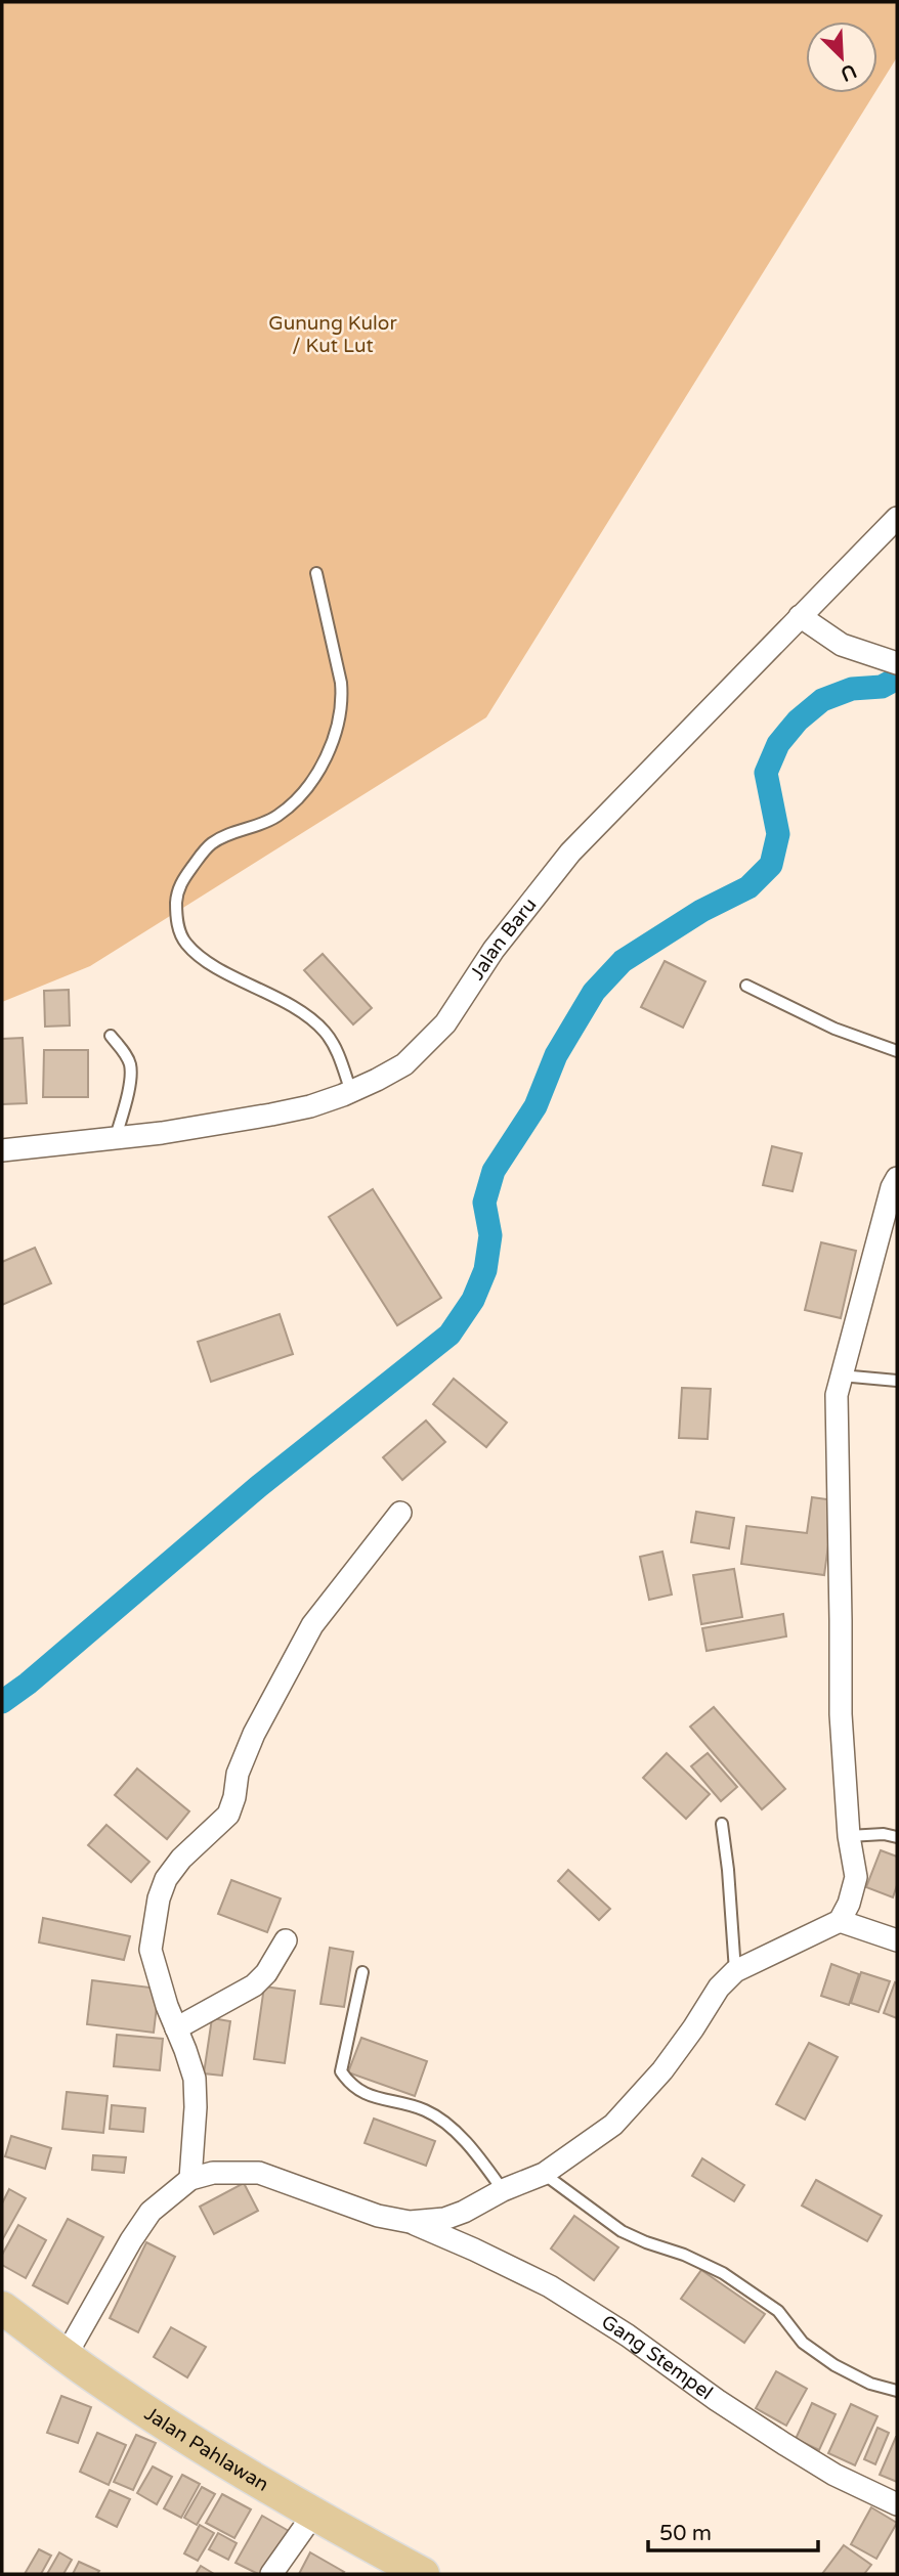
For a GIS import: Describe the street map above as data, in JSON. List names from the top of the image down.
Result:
{
  "streets": {
    "main road": ["Jalan Pahlawan"],
    "street": ["Jalan Baru", "Gang Stempel"]
  },
  "parks": ["Gunung Kulor / Kut Lut"],
  "scale_bar": "50 m",
  "north": "bottom right"
}
